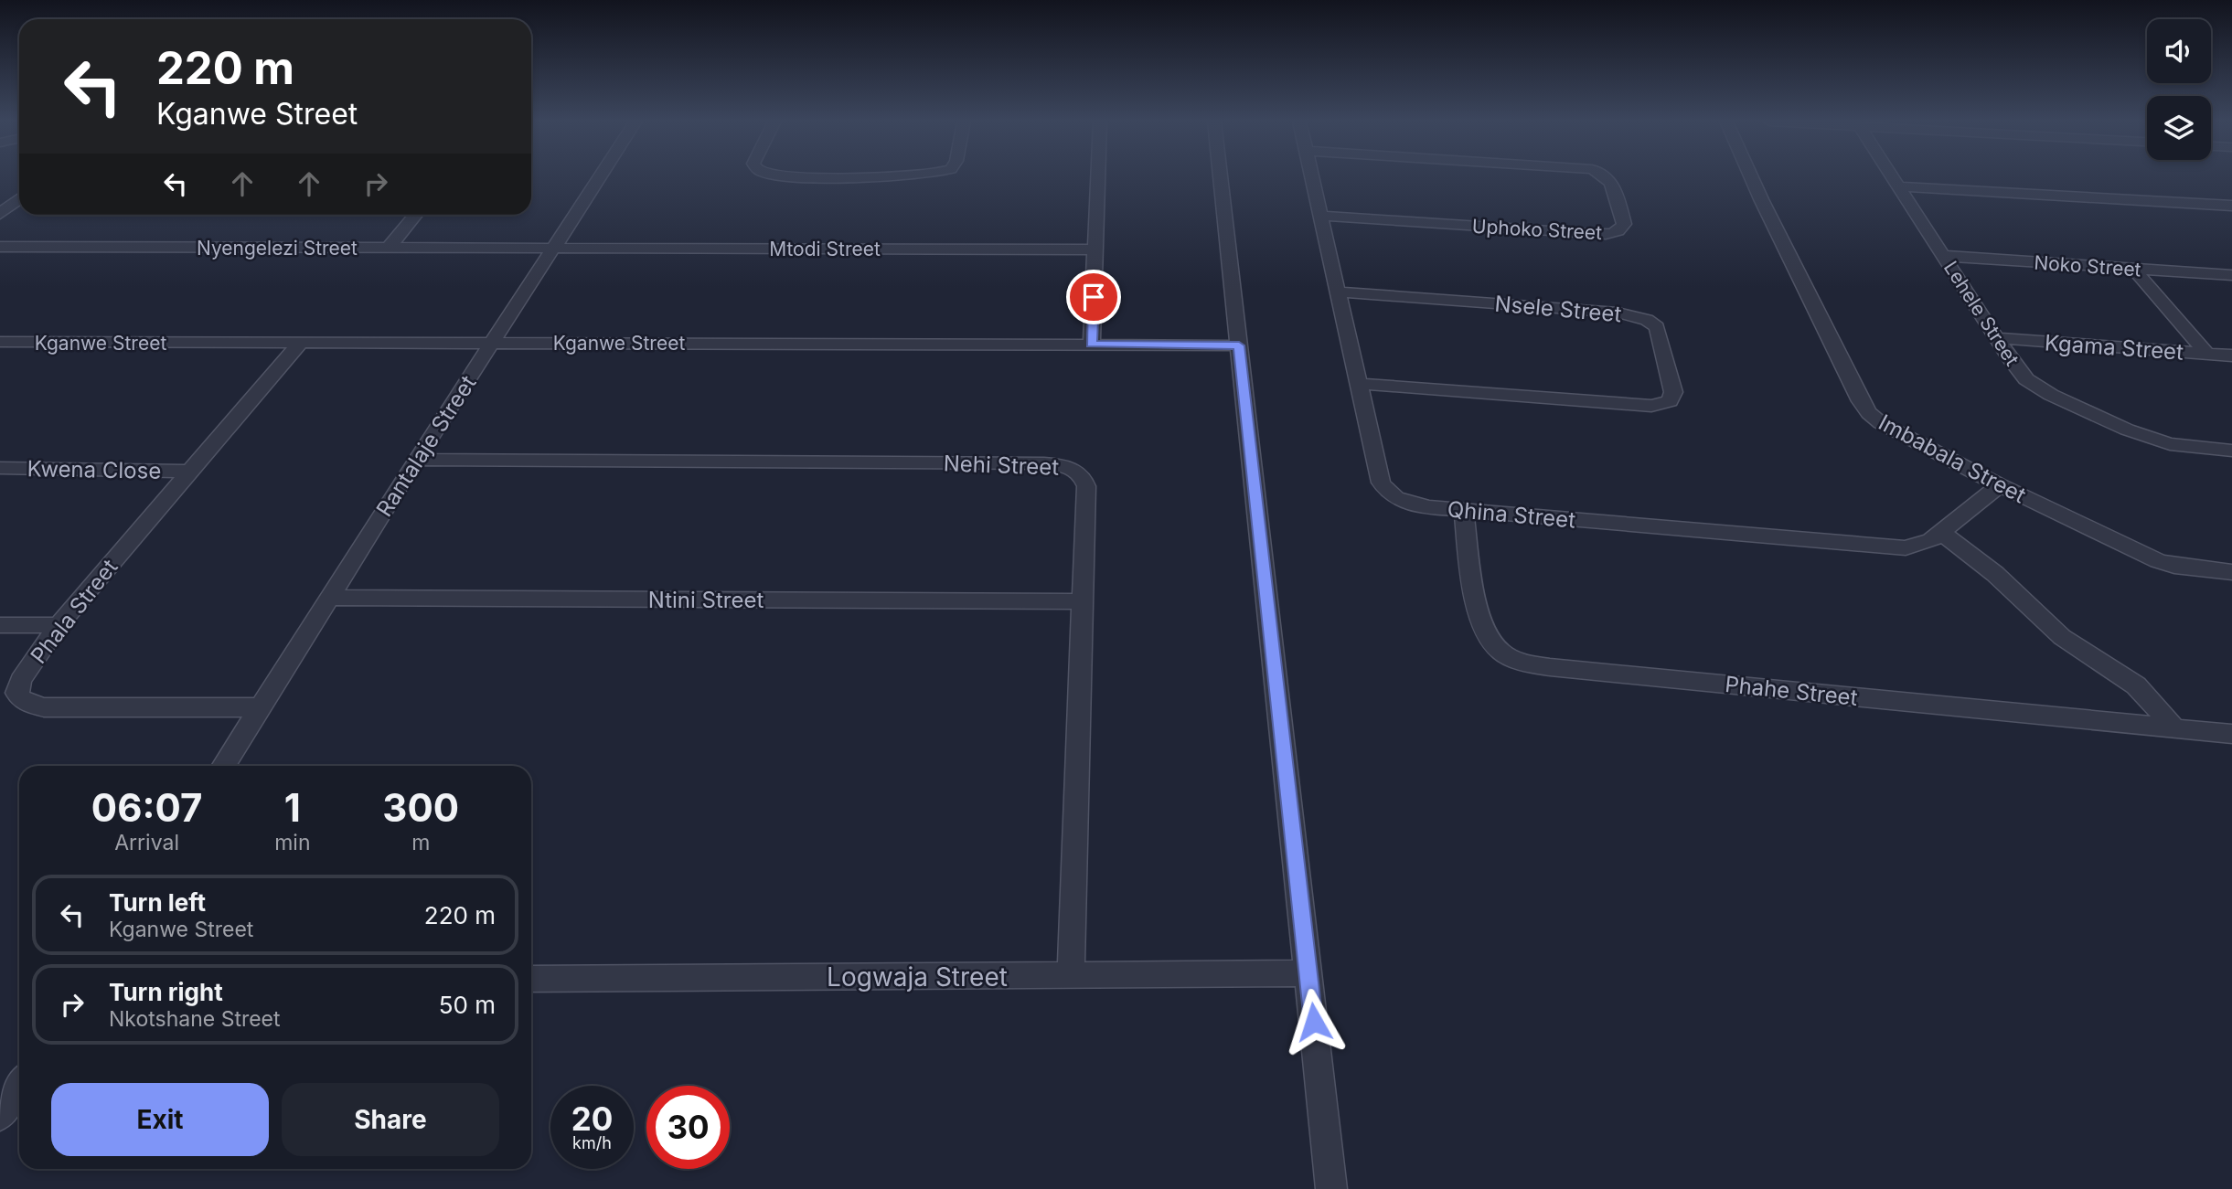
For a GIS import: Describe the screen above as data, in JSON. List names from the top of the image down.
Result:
{
  "streets": {
    "street": [
      "Uphoko Street",
      "Nyengelezi Street",
      "Mtodi Street",
      "Noko Street",
      "Nsele Street",
      "Lehele Street",
      "Kganwe Street",
      "Kgama Street",
      "Rantalaje Street",
      "Imbabala Street",
      "Nehi Street",
      "Kwena Close",
      "Qhina Street",
      "Ntini Street",
      "Phala Street",
      "Phahe Street",
      "Logwaja Street"
    ]
  },
  "crossings": [
    ["Uphoko Street", "Qhina Street"],
    ["Nyengelezi Street", "Mtodi Street"],
    ["Nyengelezi Street", "Rantalaje Street"],
    ["Mtodi Street", "Rantalaje Street"],
    ["Noko Street", "Lehele Street"],
    ["Nsele Street", "Qhina Street"],
    ["Lehele Street", "Kgama Street"],
    ["Kganwe Street", "Rantalaje Street"],
    ["Kganwe Street", "Phala Street"],
    ["Rantalaje Street", "Nehi Street"],
    ["Rantalaje Street", "Ntini Street"],
    ["Rantalaje Street", "Phala Street"],
    ["Imbabala Street", "Qhina Street"],
    ["Nehi Street", "Ntini Street"],
    ["Nehi Street", "Logwaja Street"],
    ["Kwena Close", "Phala Street"],
    ["Qhina Street", "Phahe Street"]
  ],
  "page": {
    "turn": ["220 m", "Kganwe Street"],
    "eta": [
      "06:07",
      "Arrival",
      "1",
      "min",
      "300",
      "m"
    ],
    "list": [
      {
        "name": "Turn left",
        "note": "Kganwe Street",
        "value": "220 m"
      },
      {
        "name": "Turn right",
        "note": "Nkotshane Street",
        "value": "50 m"
      }
    ],
    "buttons": ["Exit", "Share"],
    "speed": "20 km/h",
    "limit": "30"
  }
}
